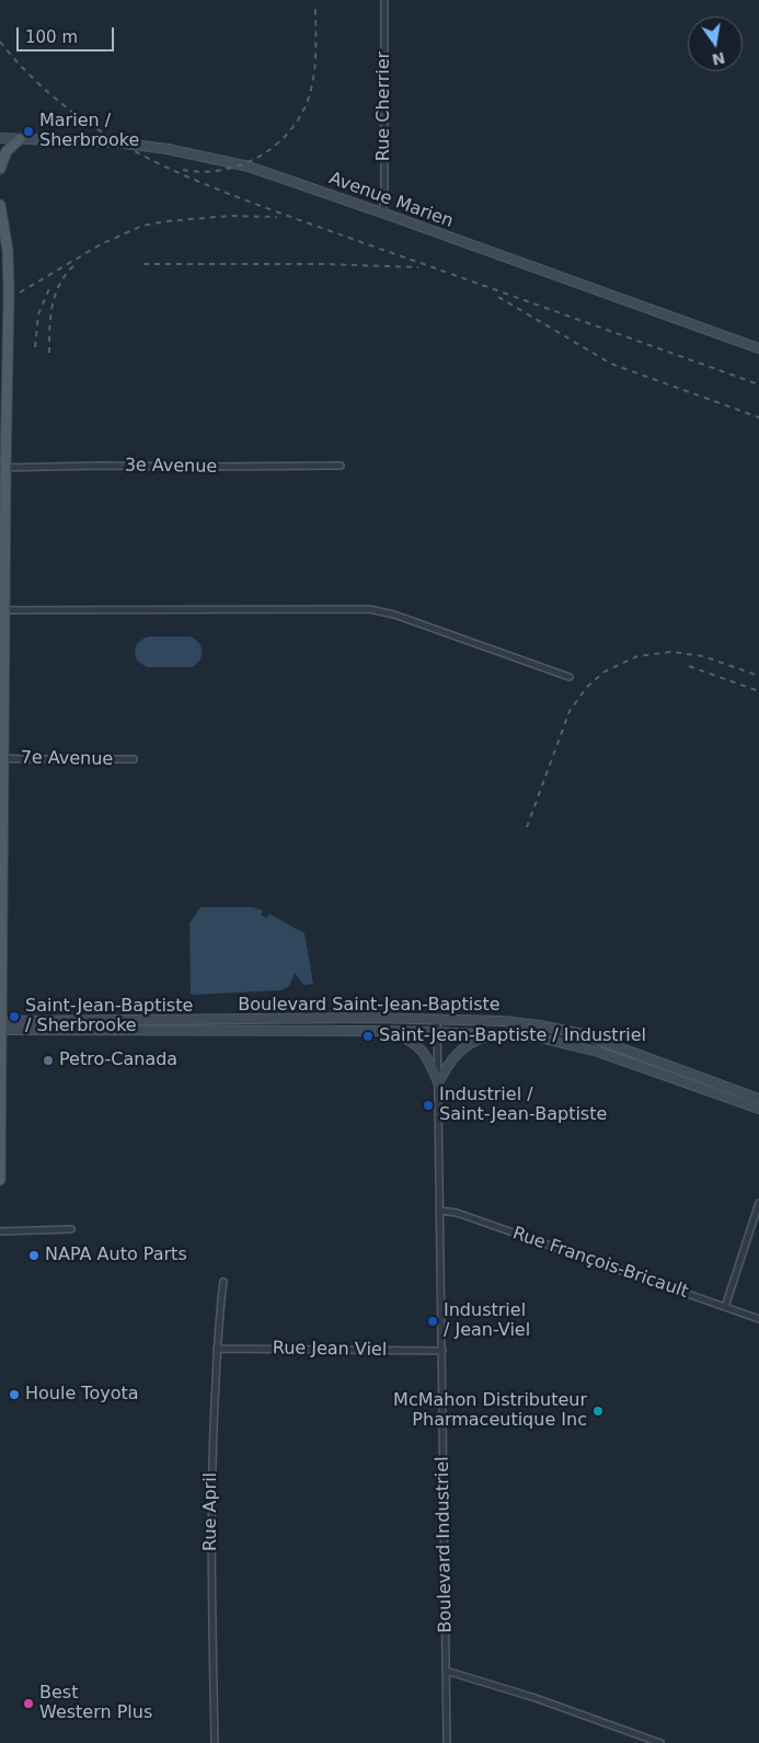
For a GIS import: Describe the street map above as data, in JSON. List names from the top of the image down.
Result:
{
  "streets": {
    "main road": ["Avenue Marien", "Boulevard Saint-Jean-Baptiste"],
    "street": [
      "Rue Cherrier",
      "3e Avenue",
      "7e Avenue",
      "Rue François-Bricault",
      "Rue Jean Viel",
      "Rue April",
      "Boulevard Industriel"
    ]
  },
  "crossings": [
    ["Rue Cherrier", "Avenue Marien"],
    ["Boulevard Saint-Jean-Baptiste", "Boulevard Industriel"],
    ["Rue François-Bricault", "Boulevard Industriel"],
    ["Rue Jean Viel", "Rue April"],
    ["Rue Jean Viel", "Boulevard Industriel"]
  ],
  "places": [
    "Marien / Sherbrooke",
    "Saint-Jean-Baptiste / Sherbrooke",
    "Saint-Jean-Baptiste / Industriel",
    "Petro-Canada",
    "Industriel / Saint-Jean-Baptiste",
    "NAPA Auto Parts",
    "Industriel / Jean-Viel",
    "Houle Toyota",
    "McMahon Distributeur Pharmaceutique Inc",
    "Best Western Plus"
  ],
  "scale_bar": "100 m",
  "north": "bottom"
}
